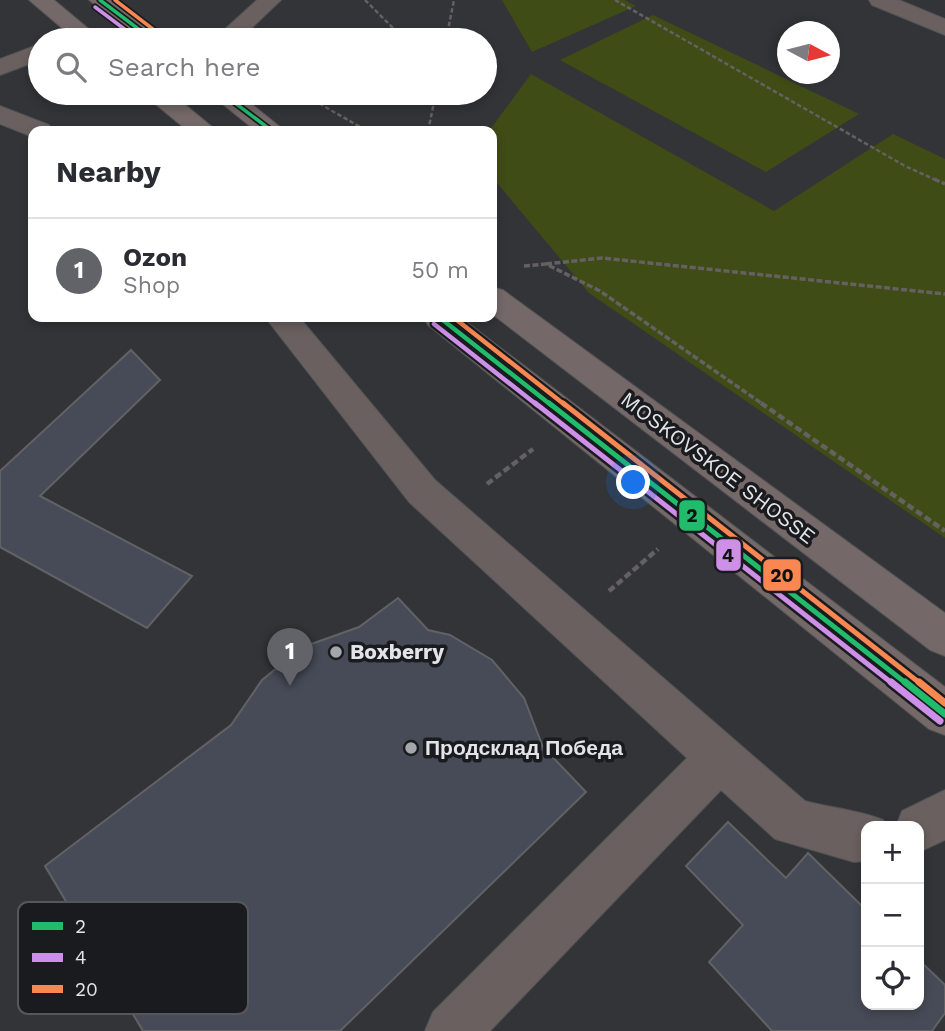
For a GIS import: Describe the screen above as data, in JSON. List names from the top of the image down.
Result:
{
  "streets": {
    "main road": ["MOSKOVSKOE SHOSSE"]
  },
  "places": ["Boxberry", "Продсклад Победа"],
  "lines": ["transit line 2", "transit line 20", "transit line 4"],
  "legend": ["2", "4", "20"],
  "north": "right",
  "page": {
    "search": "Search here",
    "heading": "Nearby",
    "list": [
      {
        "mark": "1",
        "name": "Ozon",
        "note": "Shop",
        "value": "50 m"
      }
    ],
    "pins": "1",
    "map_buttons": ["+", "−"]
  }
}
